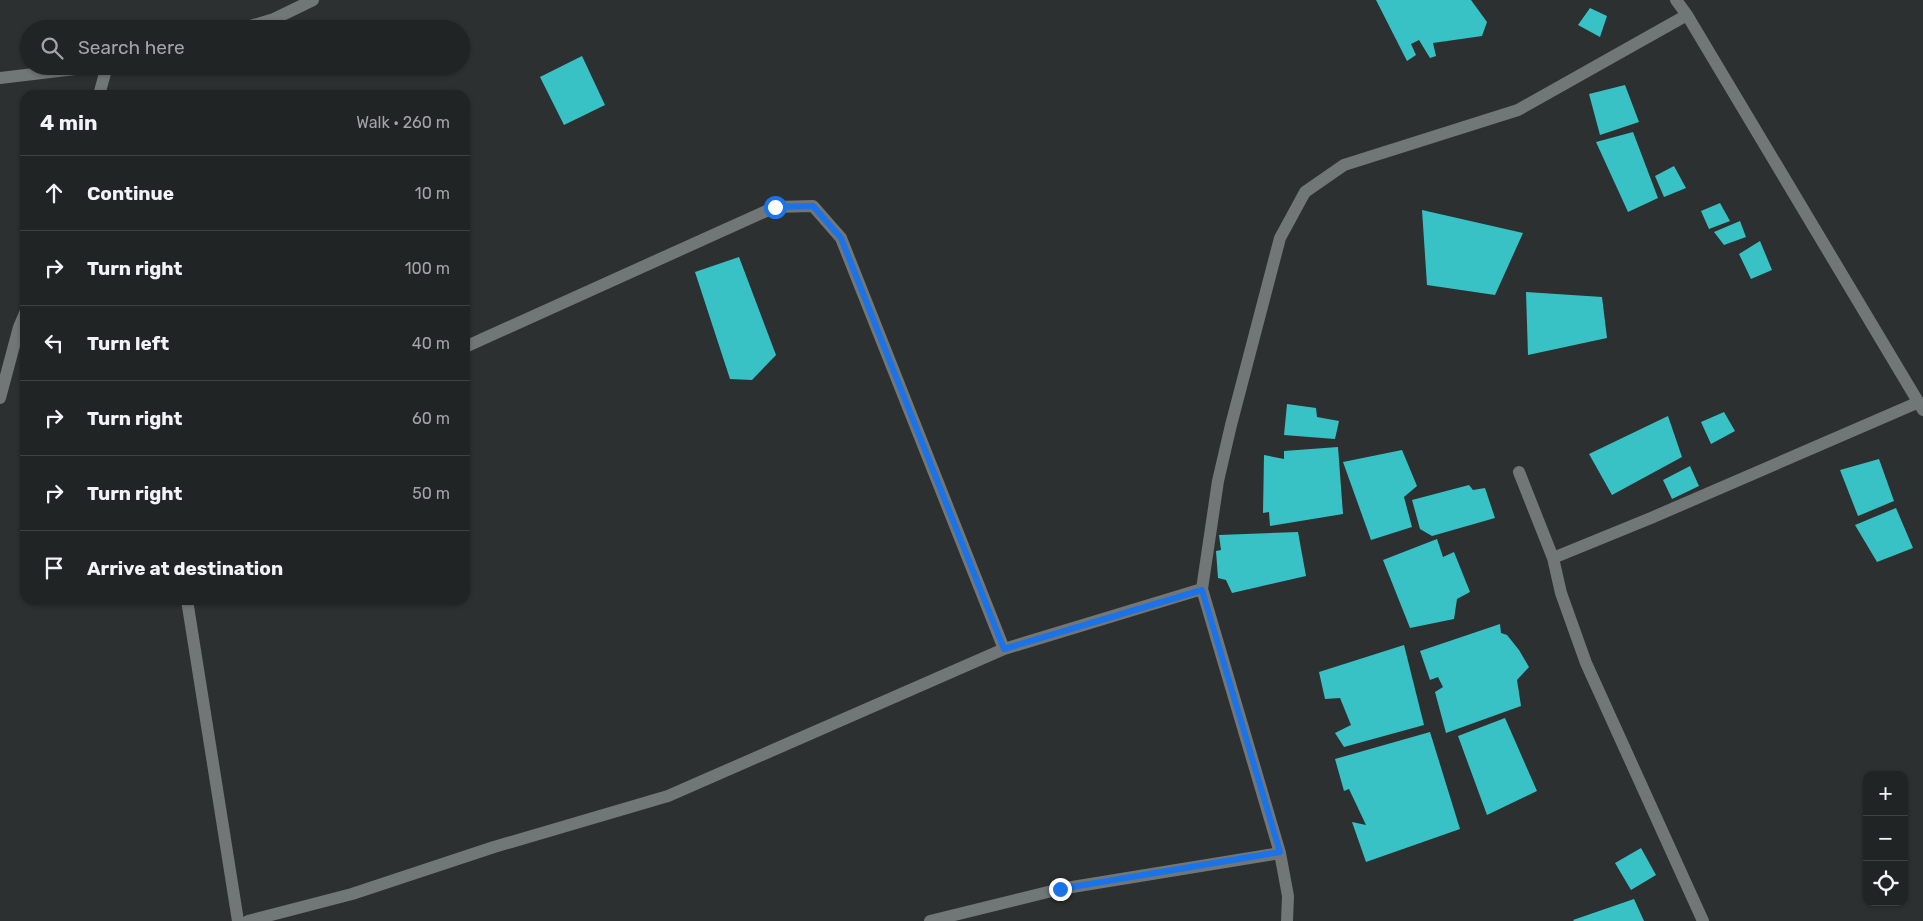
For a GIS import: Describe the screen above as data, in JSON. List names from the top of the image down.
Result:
{
  "page": {
    "search": "Search here",
    "heading": ["4 min", "Walk · 260 m"],
    "list": [
      ["Continue", "10 m"],
      ["Turn right", "100 m"],
      ["Turn left", "40 m"],
      ["Turn right", "60 m"],
      ["Turn right", "50 m"],
      "Arrive at destination"
    ],
    "map_buttons": ["+", "−"]
  }
}
